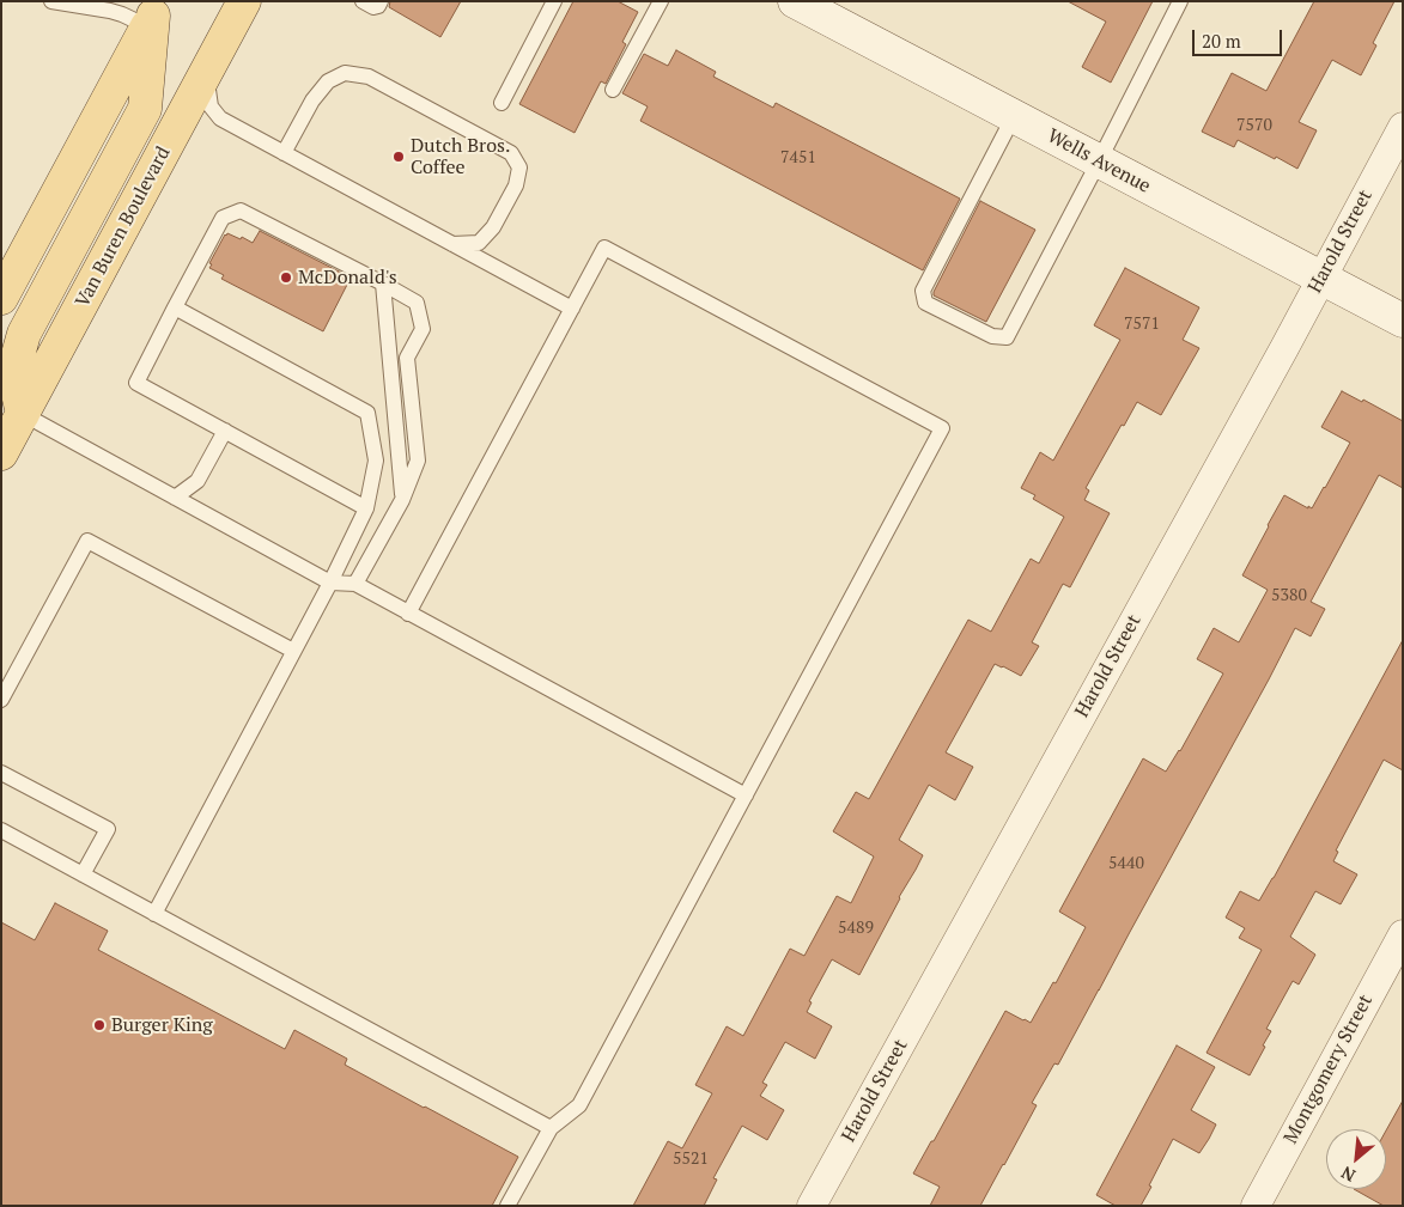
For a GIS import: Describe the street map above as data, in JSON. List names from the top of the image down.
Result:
{
  "streets": {
    "main road": ["Wells Avenue", "Van Buren Boulevard"],
    "street": ["Harold Street", "Montgomery Street"]
  },
  "crossings": [
    ["Wells Avenue", "Harold Street"]
  ],
  "places": ["Dutch Bros. Coffee", "McDonald's", "Burger King"],
  "house_numbers": [
    "7570",
    "7451",
    "7571",
    "5380",
    "5440",
    "5489",
    "5521"
  ],
  "scale_bar": "20 m",
  "north": "bottom left"
}
